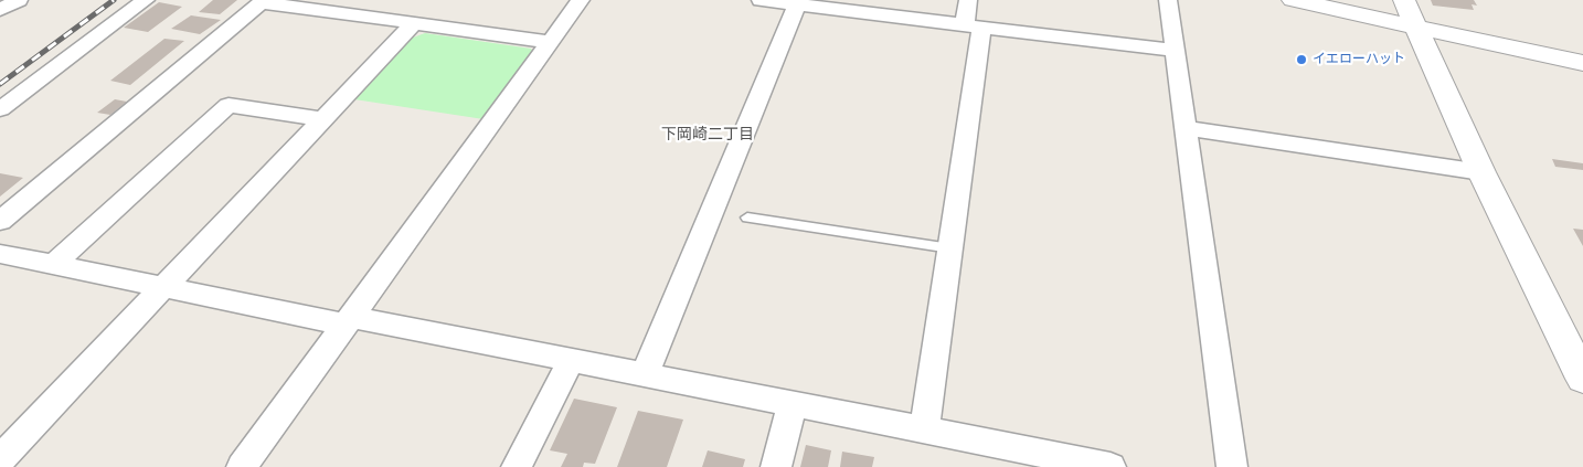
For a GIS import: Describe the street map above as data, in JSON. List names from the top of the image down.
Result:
{
  "districts": ["下岡崎二丁目"],
  "places": ["イエローハット"]
}
